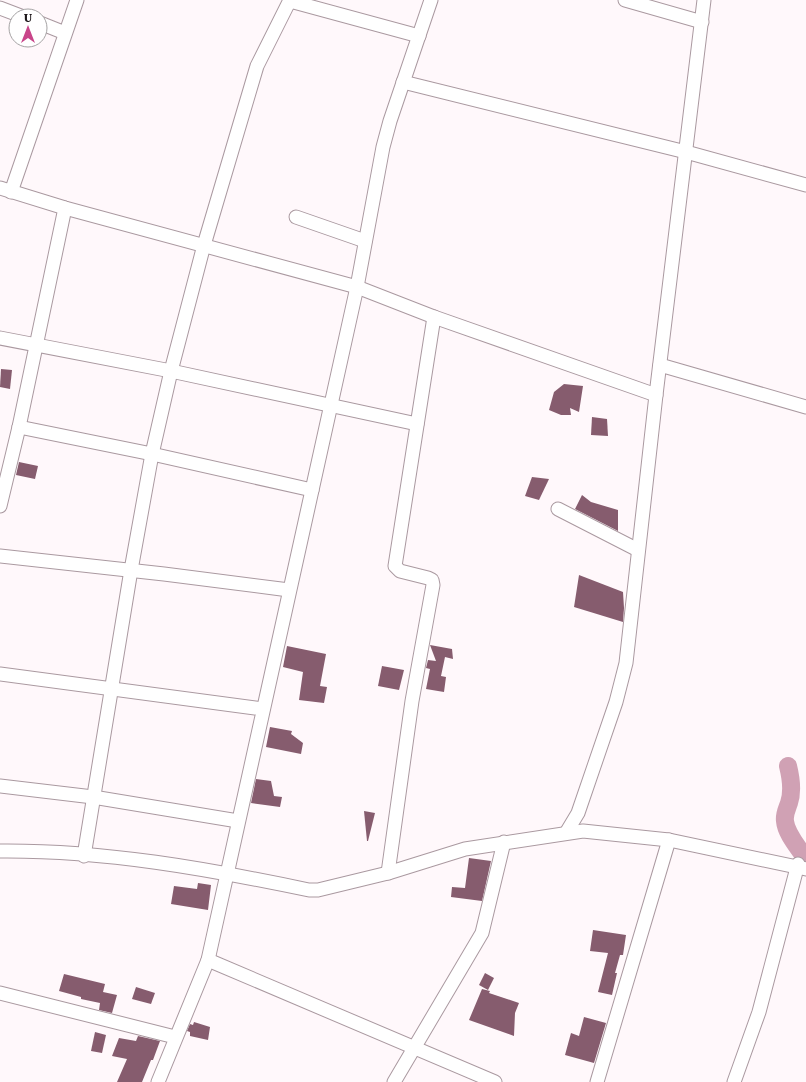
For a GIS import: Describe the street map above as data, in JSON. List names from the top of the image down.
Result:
{
  "north": "top"
}
